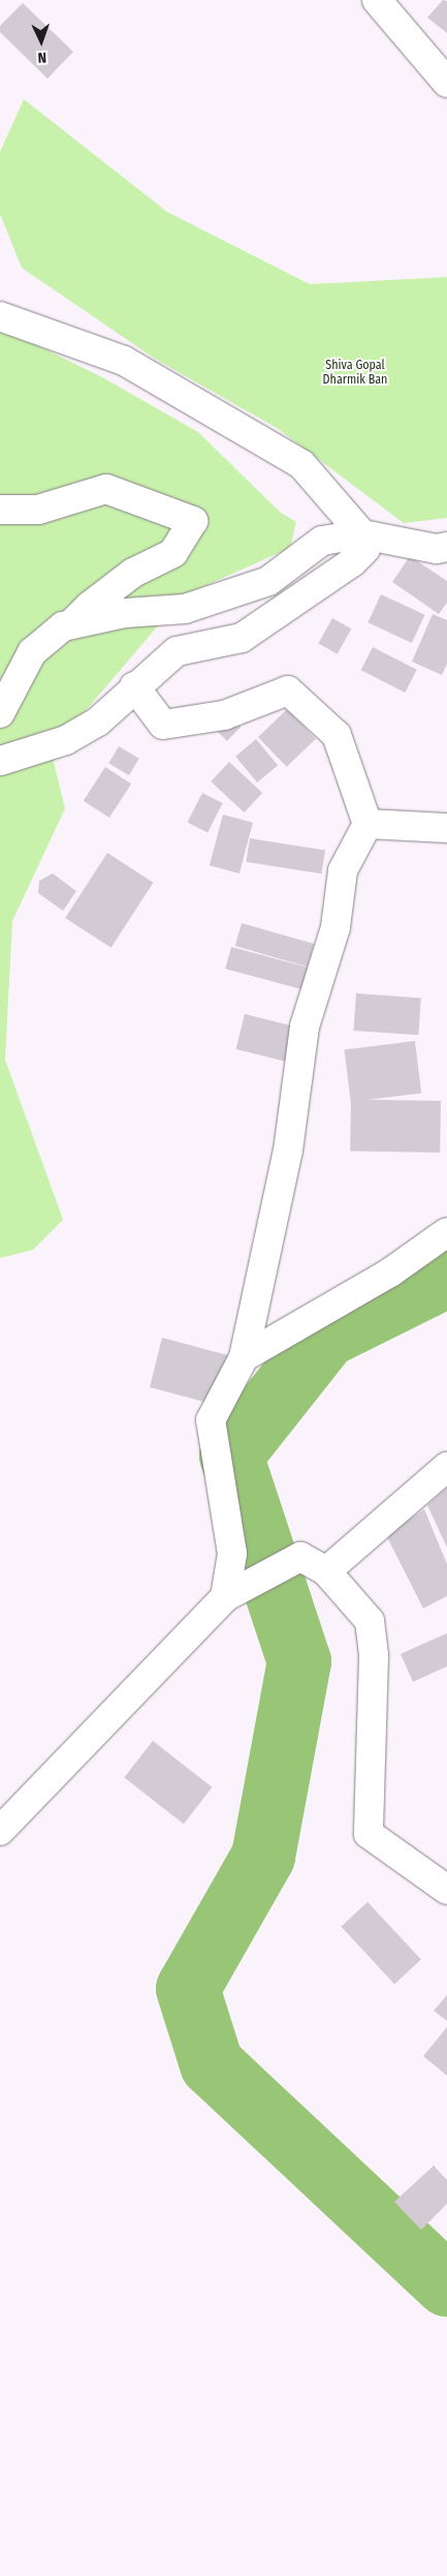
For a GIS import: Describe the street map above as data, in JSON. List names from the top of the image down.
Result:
{
  "parks": ["Shiva Gopal Dharmik Ban"],
  "north": "bottom"
}
